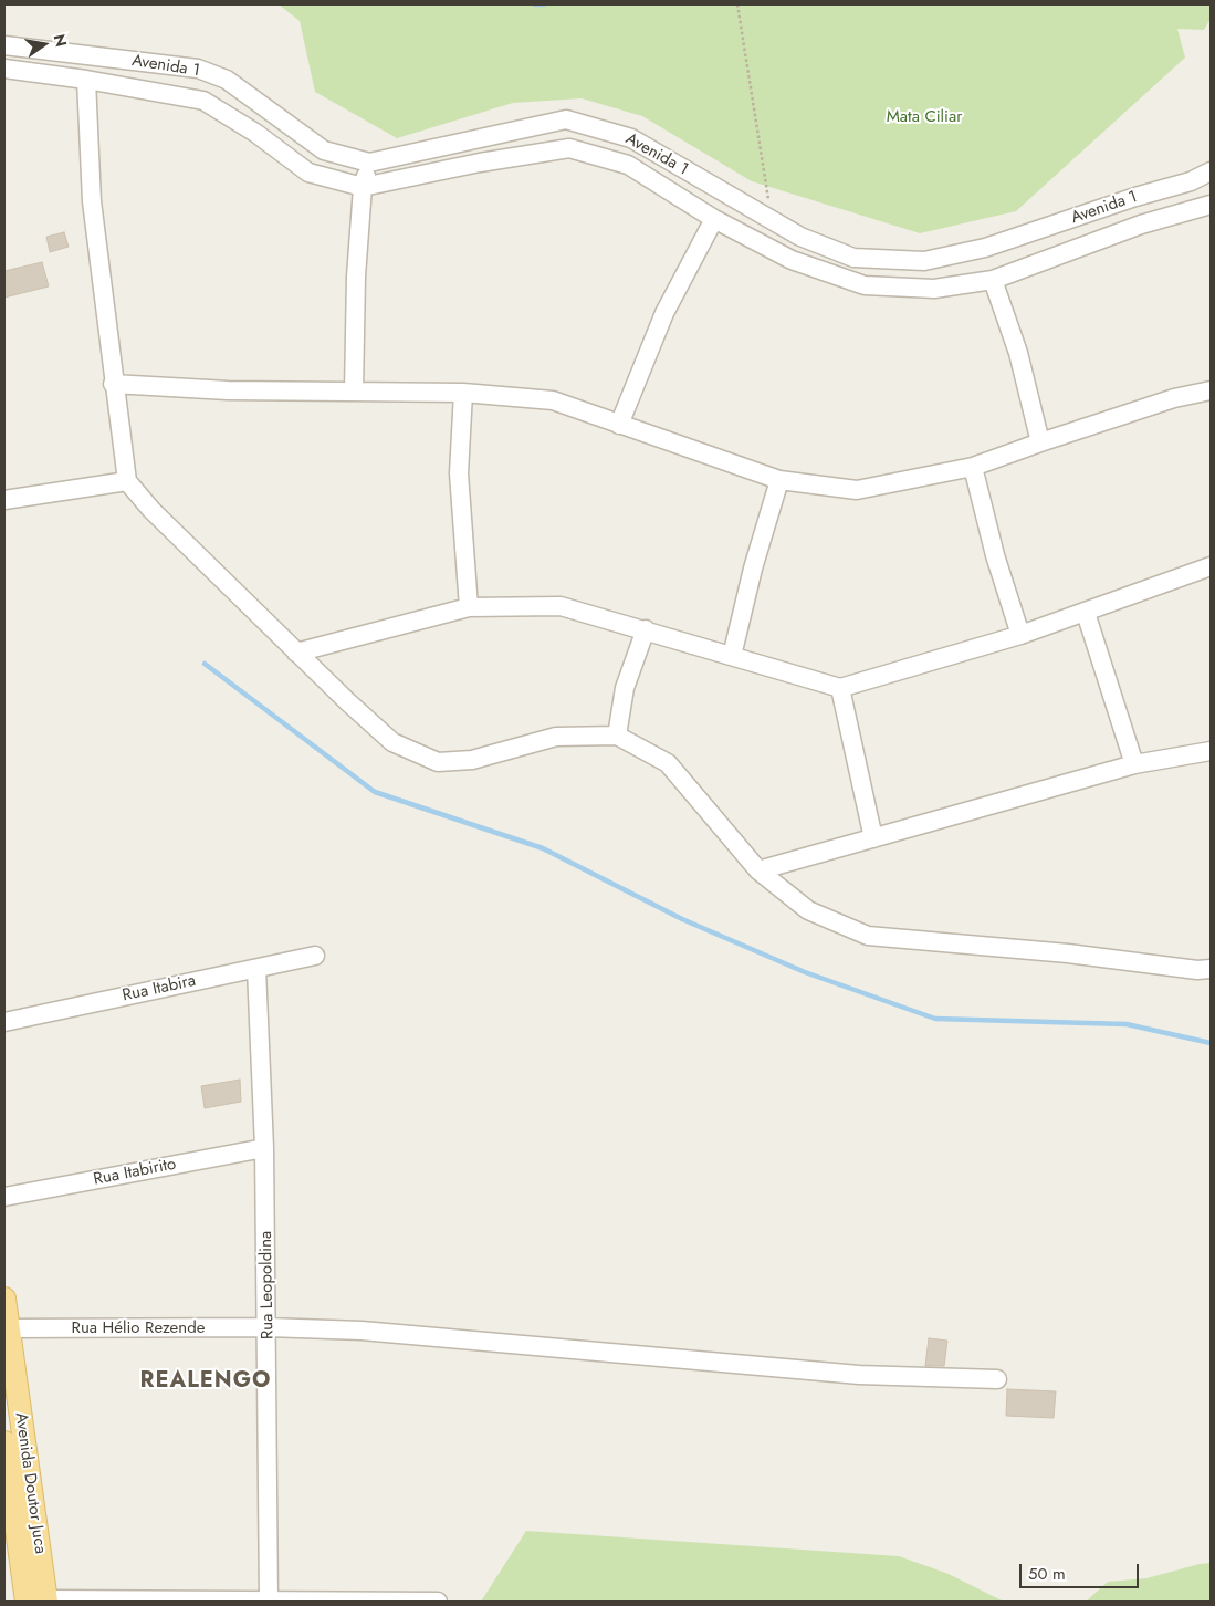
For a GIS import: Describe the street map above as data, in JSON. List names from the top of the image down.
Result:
{
  "streets": {
    "main road": ["Avenida Doutor Juca"],
    "street": [
      "Avenida 1",
      "Rua Itabira",
      "Rua Itabirito",
      "Rua Leopoldina",
      "Rua Hélio Rezende"
    ]
  },
  "crossings": [
    ["Rua Itabira", "Rua Leopoldina"],
    ["Rua Itabirito", "Rua Leopoldina"],
    ["Rua Leopoldina", "Rua Hélio Rezende"],
    ["Rua Hélio Rezende", "Avenida Doutor Juca"]
  ],
  "districts": ["REALENGO"],
  "parks": ["Mata Ciliar"],
  "scale_bar": "50 m",
  "north": "right"
}
